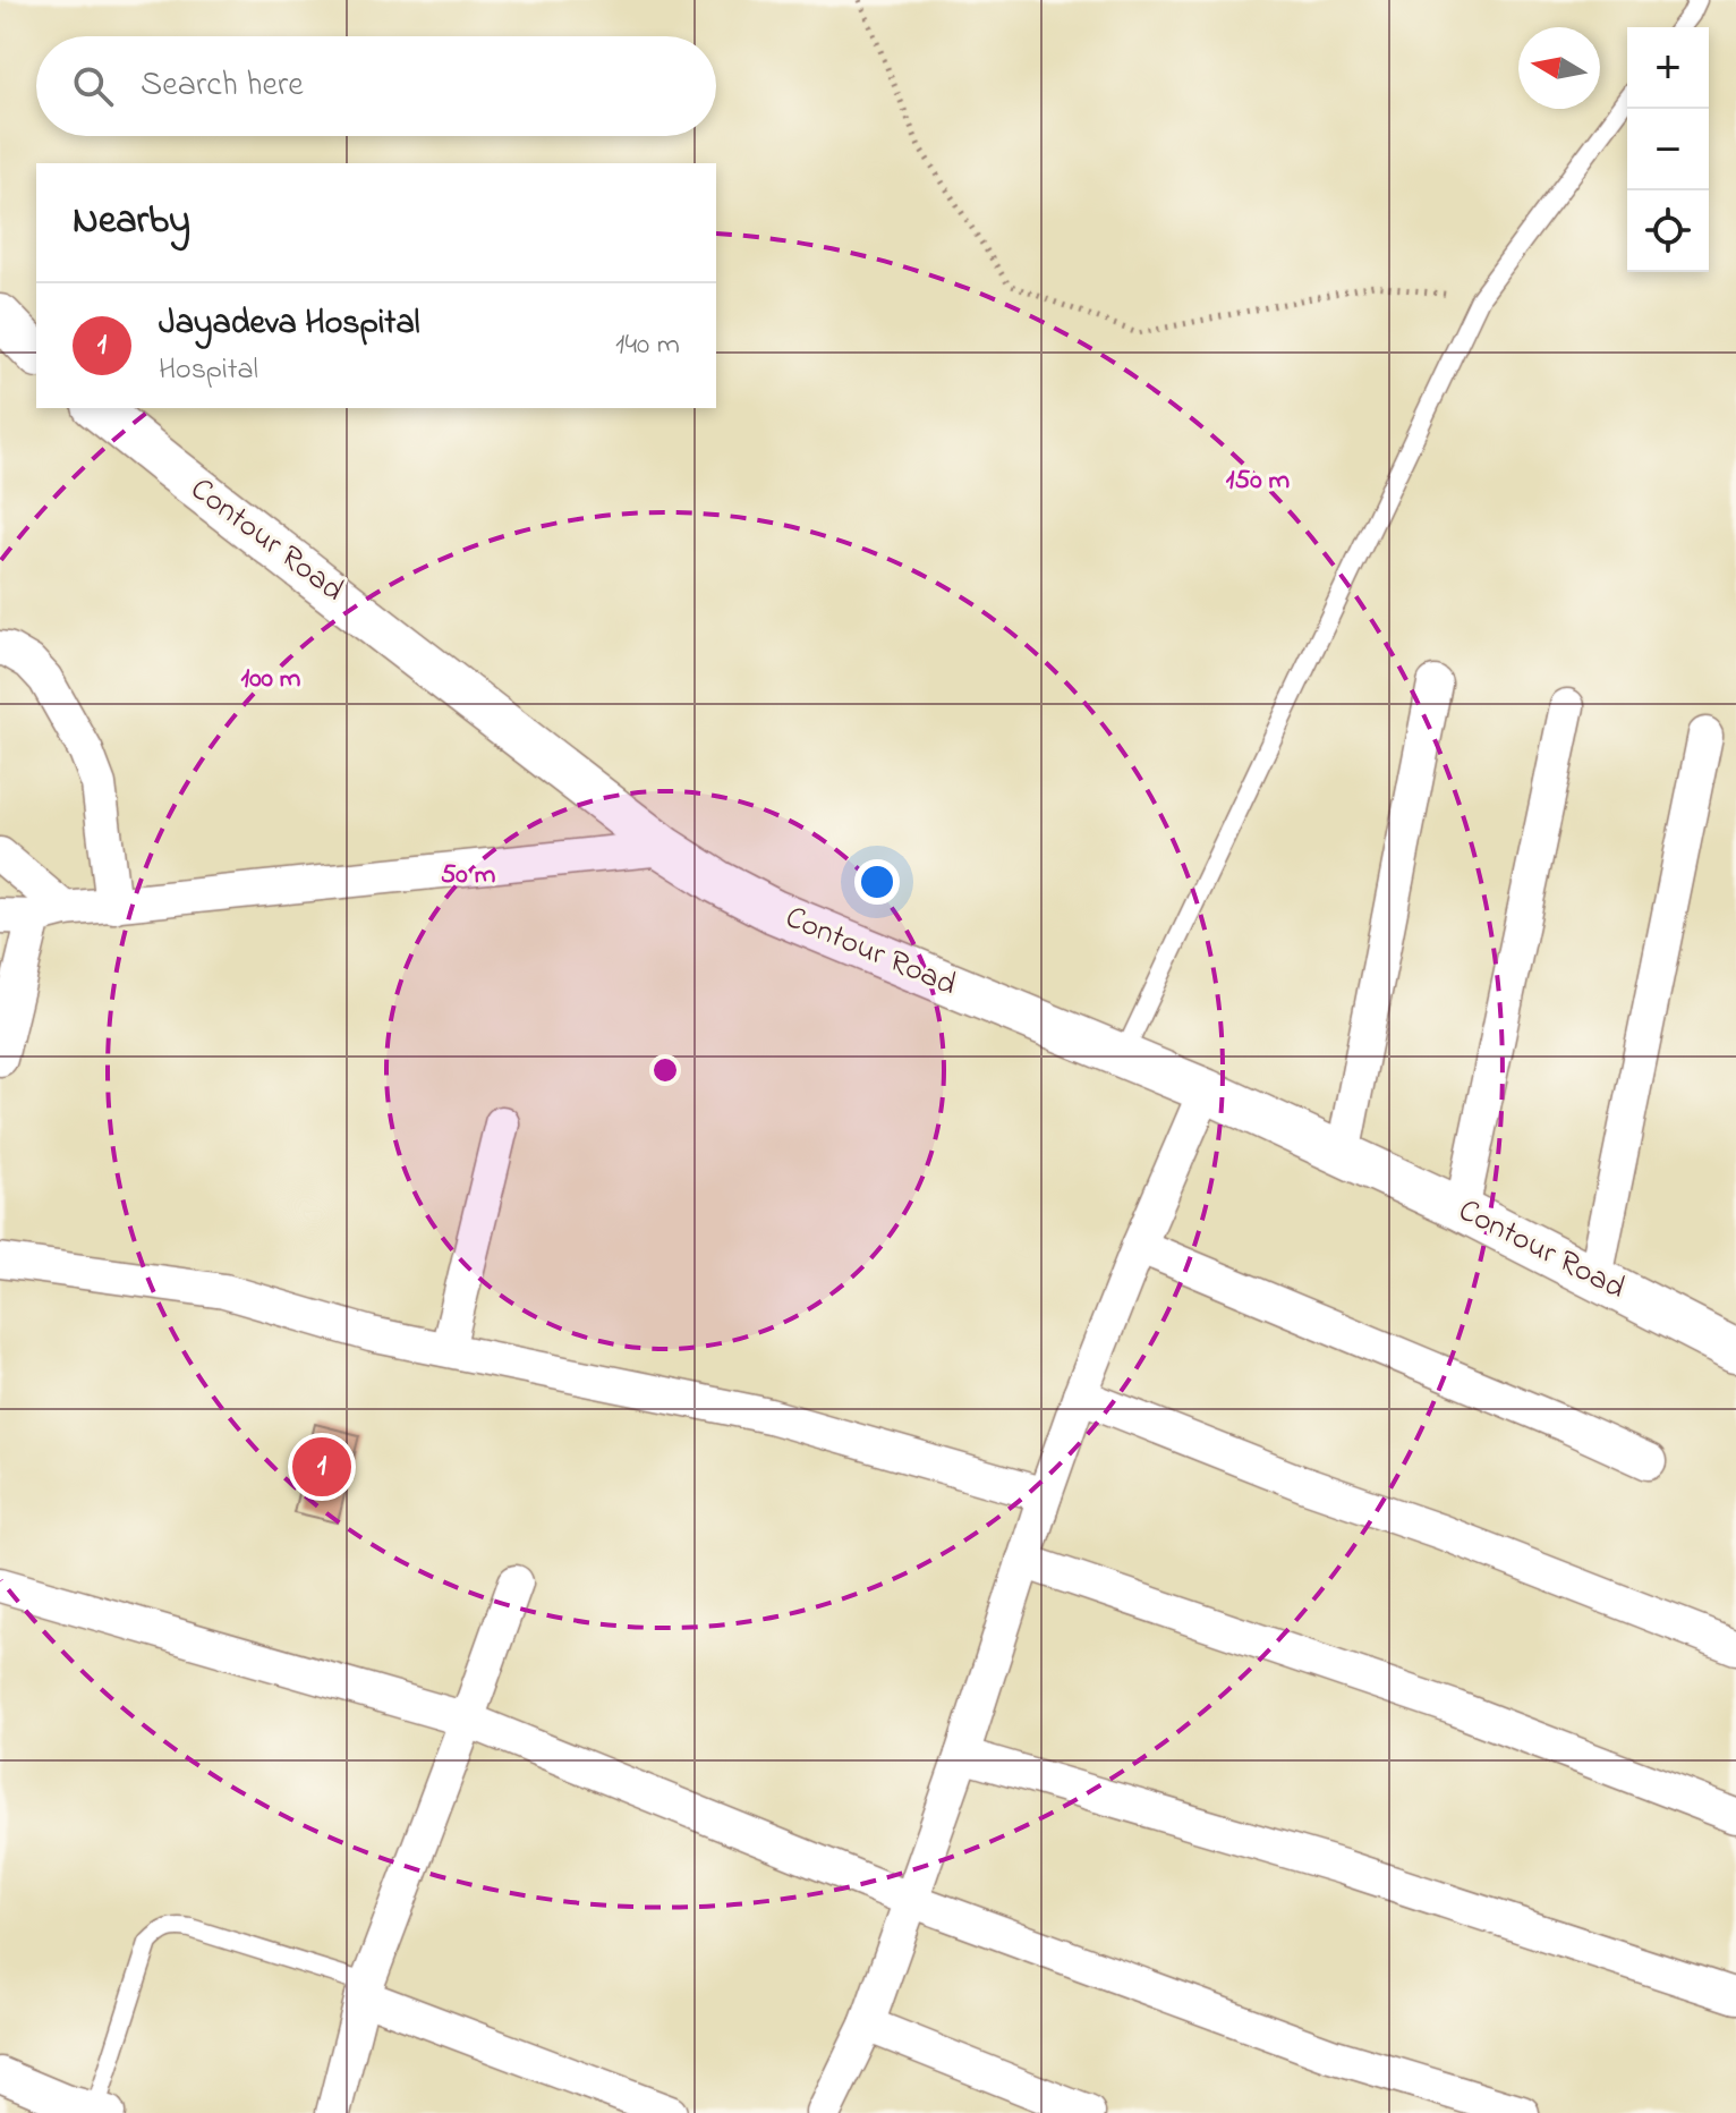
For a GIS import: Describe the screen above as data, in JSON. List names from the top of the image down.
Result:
{
  "streets": {
    "street": ["Contour Road"]
  },
  "north": "left",
  "page": {
    "map_buttons": ["+", "−"],
    "search": "Search here",
    "heading": "Nearby",
    "list": [
      {
        "mark": "1",
        "name": "Jayadeva Hospital",
        "note": "Hospital",
        "value": "140 m"
      }
    ],
    "pins": "1"
  },
  "rings": ["150 m", "100 m", "50 m"]
}
